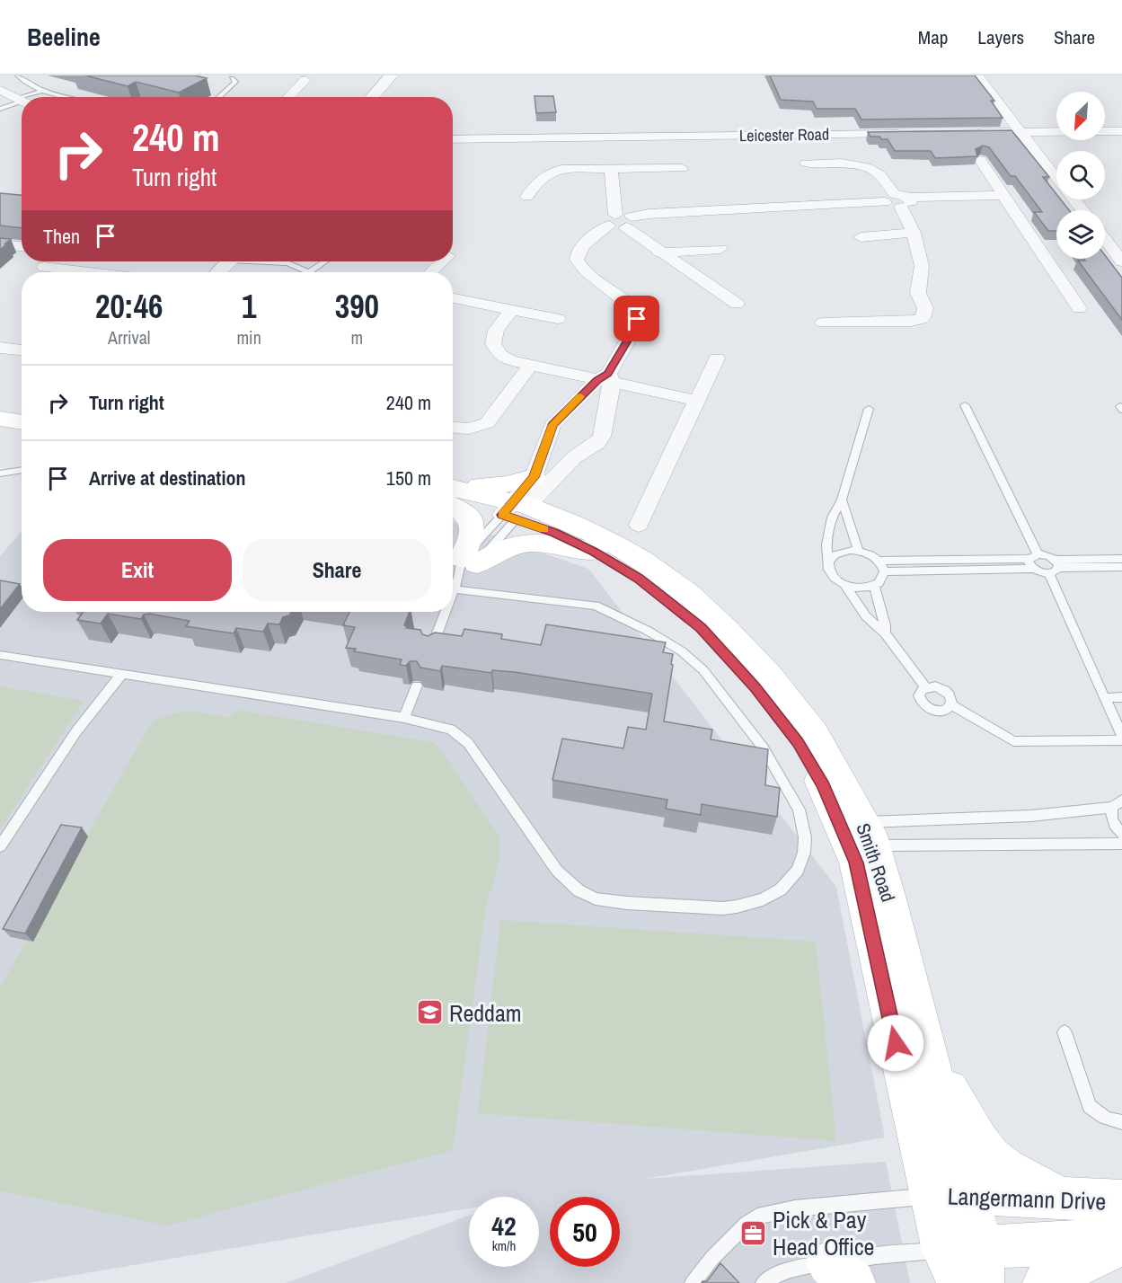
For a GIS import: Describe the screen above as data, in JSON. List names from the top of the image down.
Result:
{
  "streets": {
    "main road": ["Smith Road", "Langermann Drive"],
    "street": ["Leicester Road"]
  },
  "crossings": [
    ["Smith Road", "Langermann Drive"]
  ],
  "places": {
    "school or university": ["Reddam"],
    "office": ["Pick & Pay Head Office"]
  },
  "north": "bottom left",
  "page": {
    "header": "Beeline",
    "nav": ["Map", "Layers", "Share"],
    "turn": ["240 m", "Turn right"],
    "then": "Then",
    "eta": [
      "20:46",
      "Arrival",
      "1",
      "min",
      "390",
      "m"
    ],
    "list": [
      {
        "name": "Turn right",
        "value": "240 m"
      },
      {
        "name": "Arrive at destination",
        "value": "150 m"
      }
    ],
    "buttons": ["Exit", "Share"],
    "speed": "42 km/h",
    "limit": "50"
  }
}
